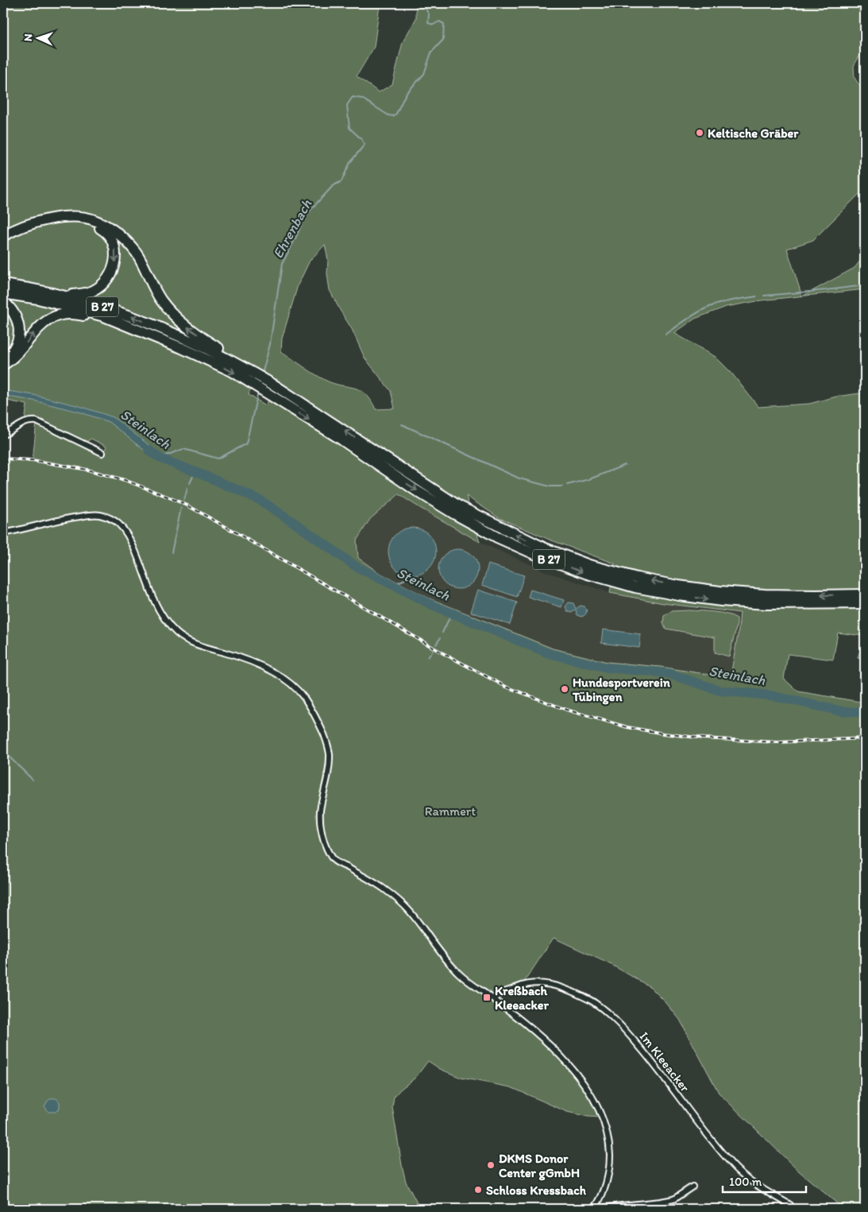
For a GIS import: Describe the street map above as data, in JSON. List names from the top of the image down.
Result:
{
  "streets": {
    "highway": ["B 27"],
    "street": ["Im Kleeacker"]
  },
  "water": ["Ehrenbach", "Steinlach"],
  "parks": ["Rammert"],
  "places": {
    "other": [
      "Keltische Gräber",
      "Hundesportverein Tübingen",
      "DKMS Donor Center gGmbH",
      "Schloss Kressbach"
    ],
    "transit": ["Kreßbach Kleeacker"]
  },
  "scale_bar": "100 m",
  "north": "left"
}
